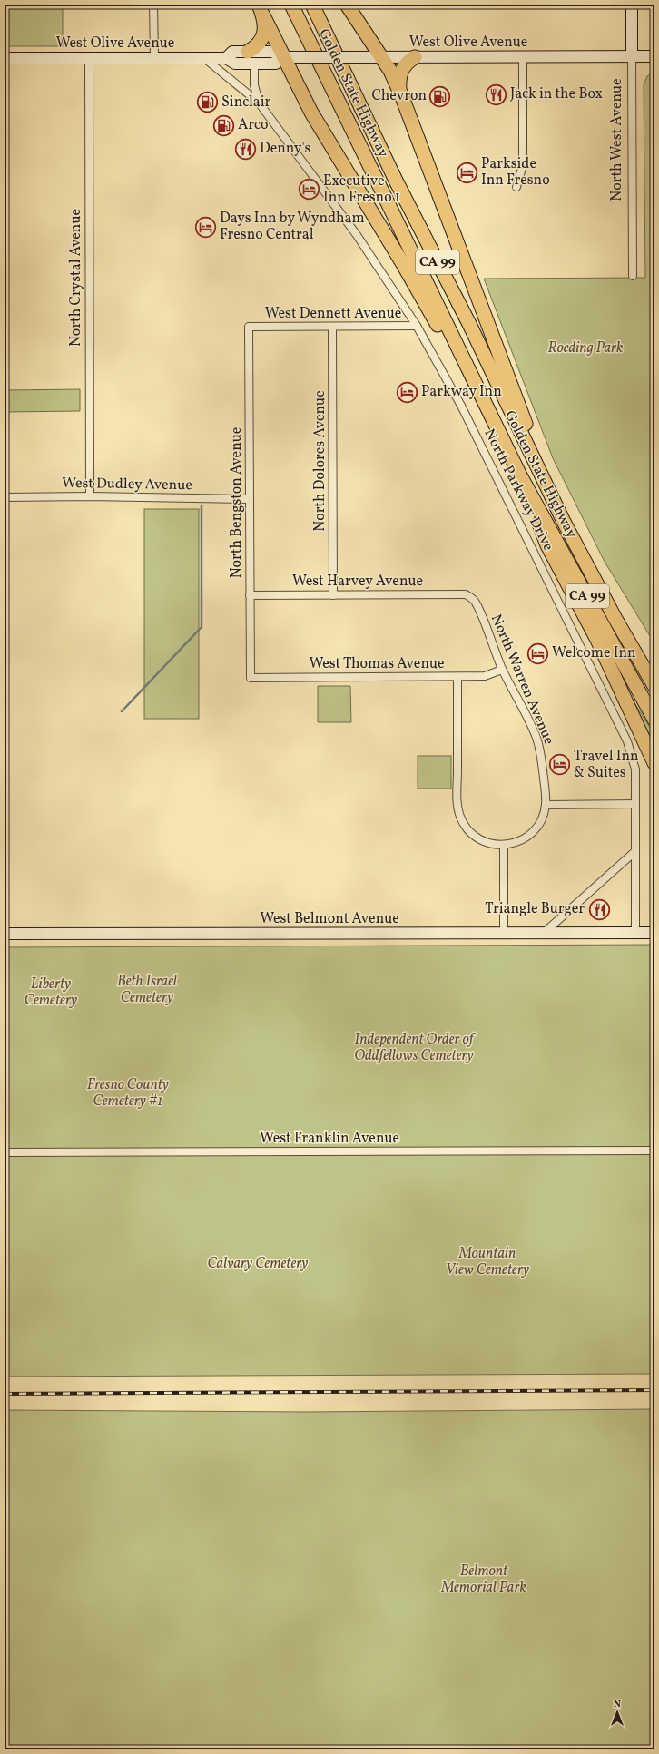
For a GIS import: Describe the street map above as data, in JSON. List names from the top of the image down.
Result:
{
  "streets": {
    "highway": ["Golden State Highway", "CA 99"],
    "main road": ["West Olive Avenue", "North West Avenue", "West Belmont Avenue"],
    "street": [
      "North Crystal Avenue",
      "West Dennett Avenue",
      "North Dolores Avenue",
      "West Dudley Avenue",
      "North Parkway Drive",
      "North Bengston Avenue",
      "West Harvey Avenue",
      "West Thomas Avenue",
      "North Warren Avenue",
      "West Franklin Avenue"
    ]
  },
  "crossings": [
    ["West Olive Avenue", "North West Avenue"],
    ["West Olive Avenue", "North Crystal Avenue"],
    ["West Olive Avenue", "North Parkway Drive"],
    ["North Crystal Avenue", "West Dudley Avenue"],
    ["West Dennett Avenue", "North Dolores Avenue"],
    ["West Dennett Avenue", "North Parkway Drive"],
    ["West Dennett Avenue", "North Bengston Avenue"],
    ["North Dolores Avenue", "West Harvey Avenue"],
    ["West Dudley Avenue", "North Bengston Avenue"],
    ["North Parkway Drive", "West Belmont Avenue"],
    ["North Bengston Avenue", "West Harvey Avenue"],
    ["North Bengston Avenue", "West Thomas Avenue"],
    ["West Harvey Avenue", "North Warren Avenue"],
    ["West Thomas Avenue", "North Warren Avenue"]
  ],
  "parks": [
    "Roeding Park",
    "Beth Israel Cemetery",
    "Liberty Cemetery",
    "Independent Order of Oddfellows Cemetery",
    "Fresno County Cemetery #1",
    "Mountain View Cemetery",
    "Calvary Cemetery",
    "Belmont Memorial Park"
  ],
  "places": {
    "restaurant": ["Jack in the Box", "Denny's", "Triangle Burger"],
    "fuel station": ["Chevron", "Sinclair", "Arco"],
    "hotel": [
      "Parkside Inn Fresno",
      "Executive Inn Fresno 1",
      "Days Inn by Wyndham Fresno Central",
      "Parkway Inn",
      "Welcome Inn",
      "Travel Inn & Suites"
    ]
  },
  "north": "top"
}
